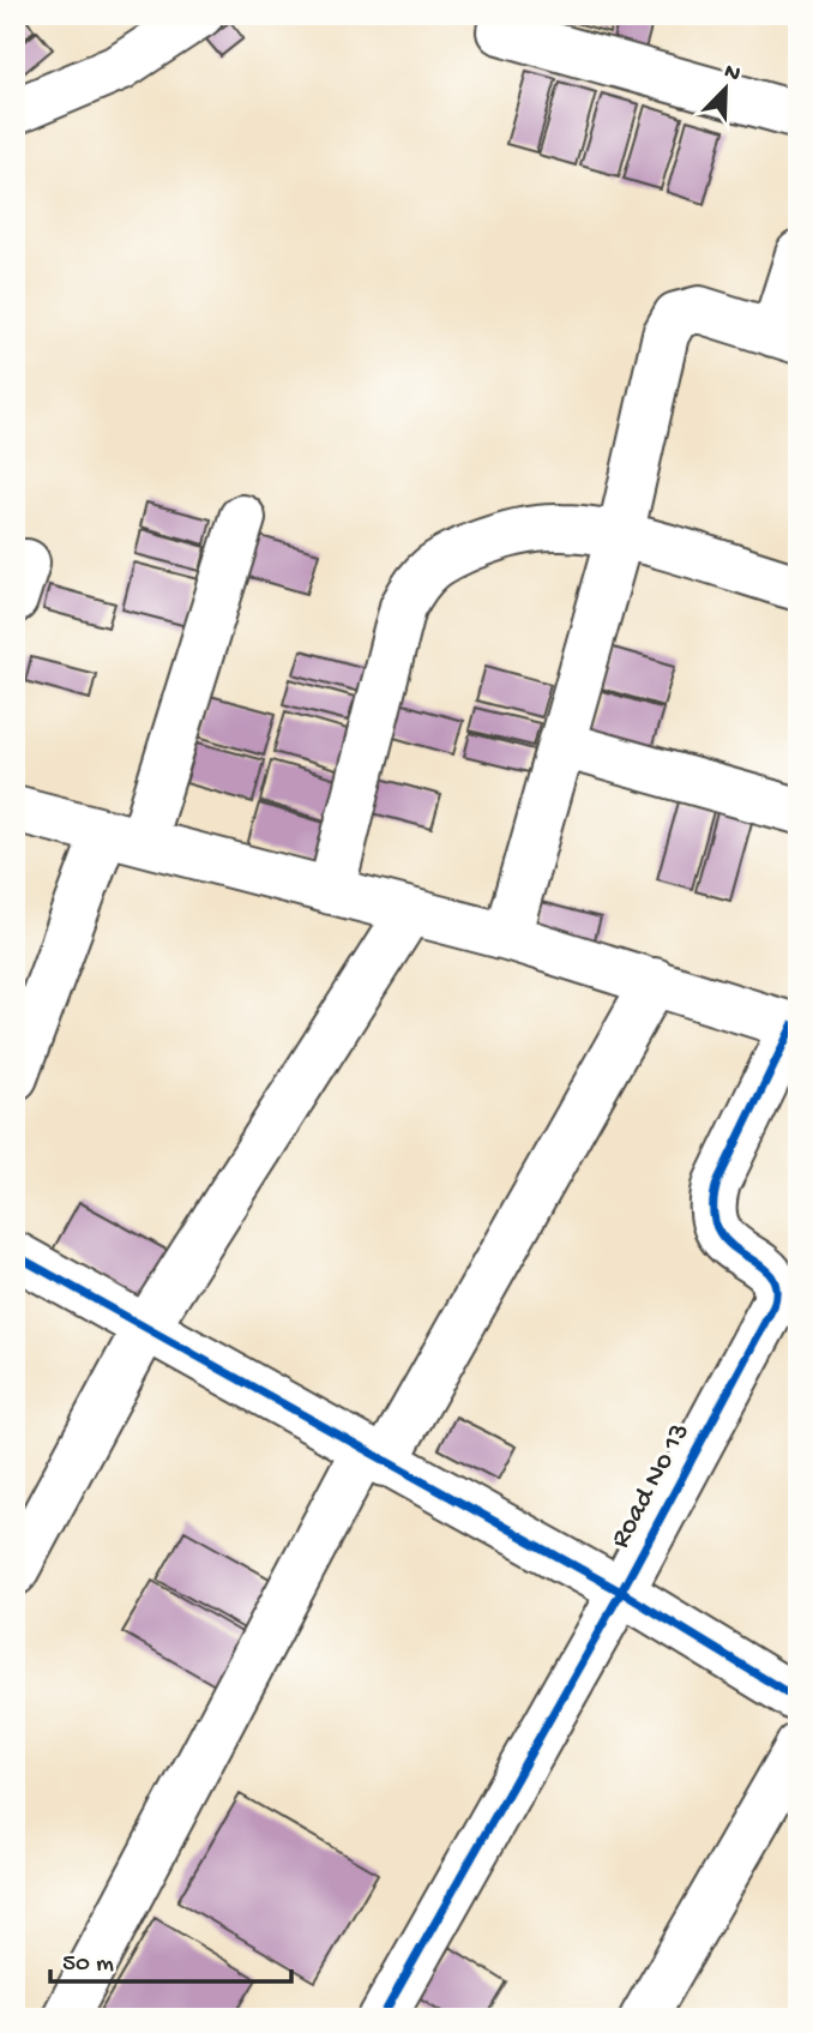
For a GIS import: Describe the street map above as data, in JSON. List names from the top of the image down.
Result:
{
  "streets": {
    "street": ["Road No 13"]
  },
  "scale_bar": "50 m",
  "north": "top right"
}
